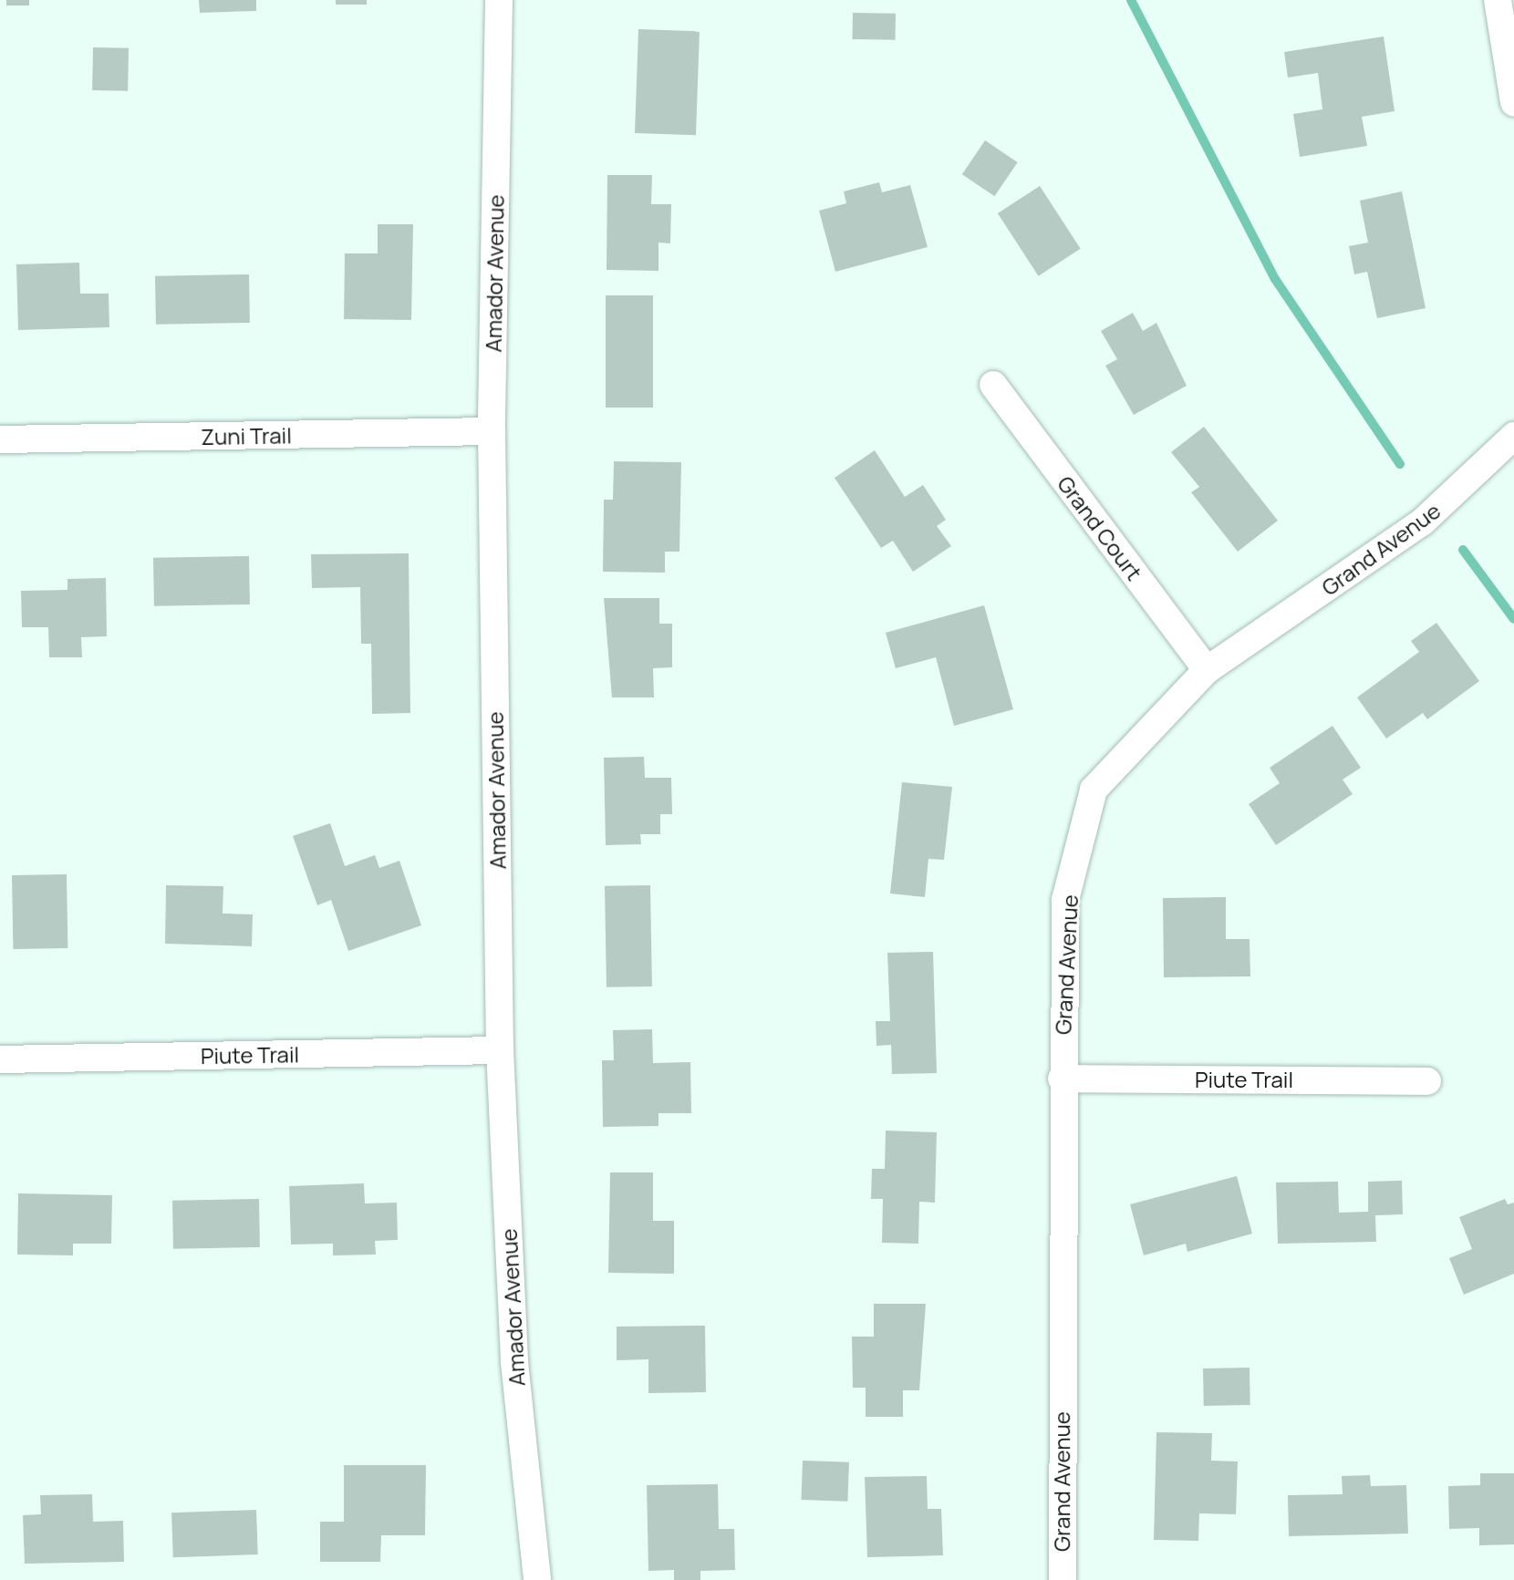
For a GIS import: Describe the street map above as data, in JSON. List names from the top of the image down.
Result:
{
  "streets": {
    "street": [
      "Amador Avenue",
      "Zuni Trail",
      "Grand Court",
      "Grand Avenue",
      "Piute Trail"
    ]
  },
  "crossings": [
    ["Amador Avenue", "Zuni Trail"],
    ["Amador Avenue", "Piute Trail"],
    ["Grand Court", "Grand Avenue"],
    ["Grand Avenue", "Piute Trail"]
  ]
}
